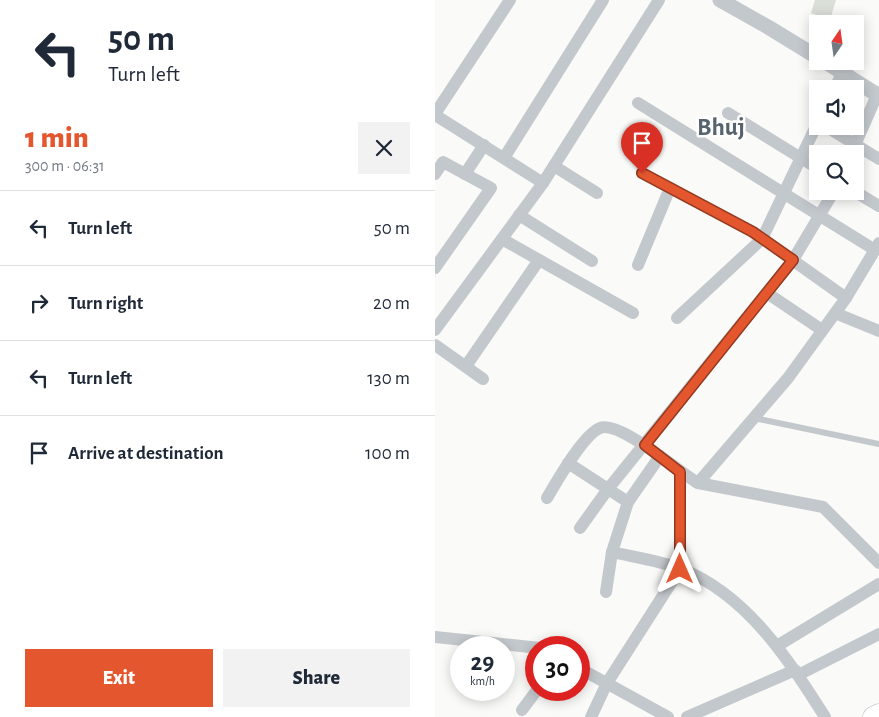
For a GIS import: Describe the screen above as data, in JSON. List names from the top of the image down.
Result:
{
  "districts": ["Bhuj"],
  "north": "top",
  "page": {
    "turn": ["50 m", "Turn left"],
    "heading": ["1 min", "300 m · 06:31"],
    "list": [
      {
        "name": "Turn left",
        "value": "50 m"
      },
      {
        "name": "Turn right",
        "value": "20 m"
      },
      {
        "name": "Turn left",
        "value": "130 m"
      },
      {
        "name": "Arrive at destination",
        "value": "100 m"
      }
    ],
    "speed": "29 km/h",
    "limit": "30",
    "buttons": ["Exit", "Share"]
  }
}
